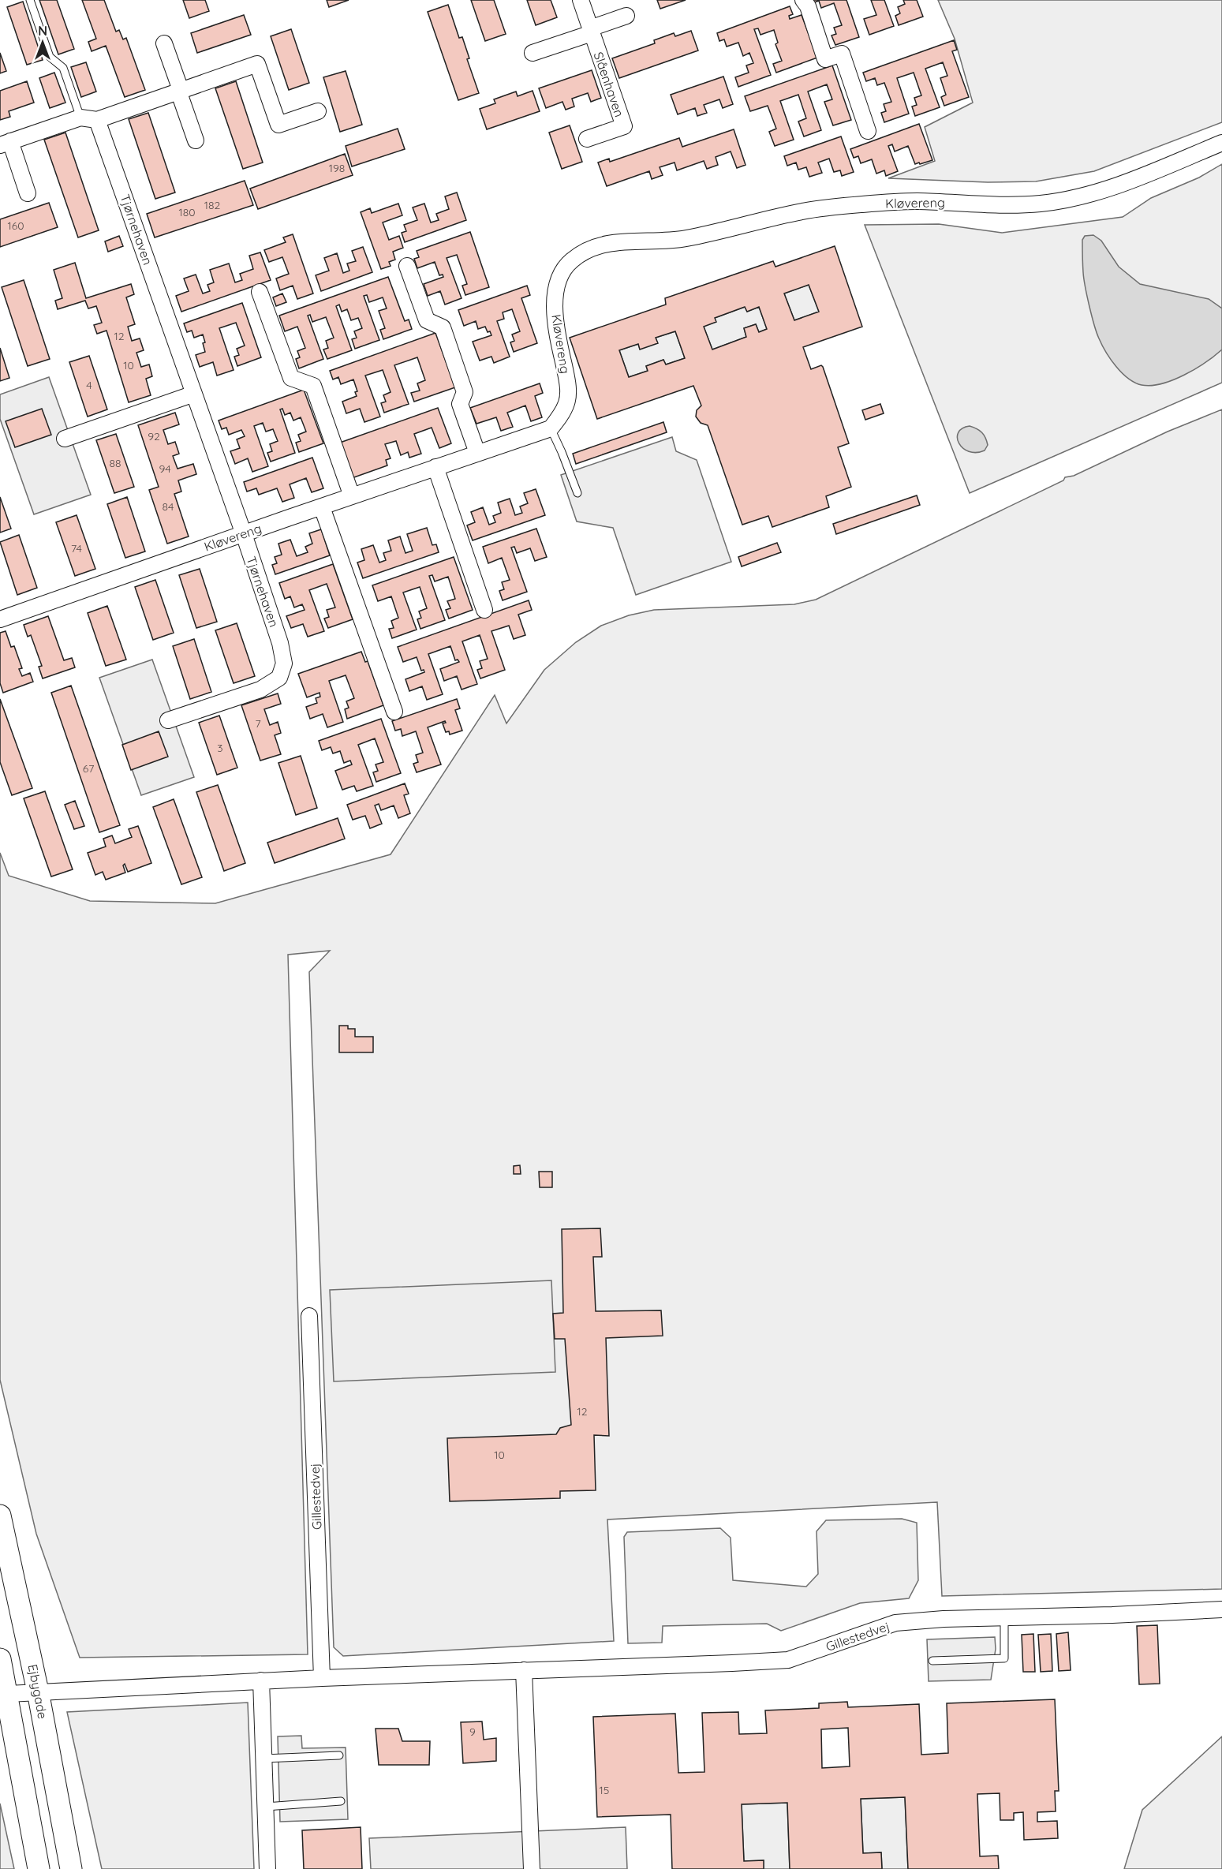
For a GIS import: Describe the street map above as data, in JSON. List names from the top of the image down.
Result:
{
  "streets": {
    "main road": ["Ejbygade"],
    "street": [
      "Slåenhaven",
      "Kløvereng",
      "Tjørnehaven",
      "Gillestedvej"
    ]
  },
  "crossings": [
    ["Kløvereng", "Tjørnehaven"],
    ["Gillestedvej", "Ejbygade"]
  ],
  "house_numbers": [
    "198",
    "182",
    "180",
    "160",
    "12",
    "10",
    "4",
    "92",
    "88",
    "94",
    "84",
    "74",
    "7",
    "3",
    "67",
    "12",
    "10",
    "9",
    "15"
  ],
  "north": "top"
}
